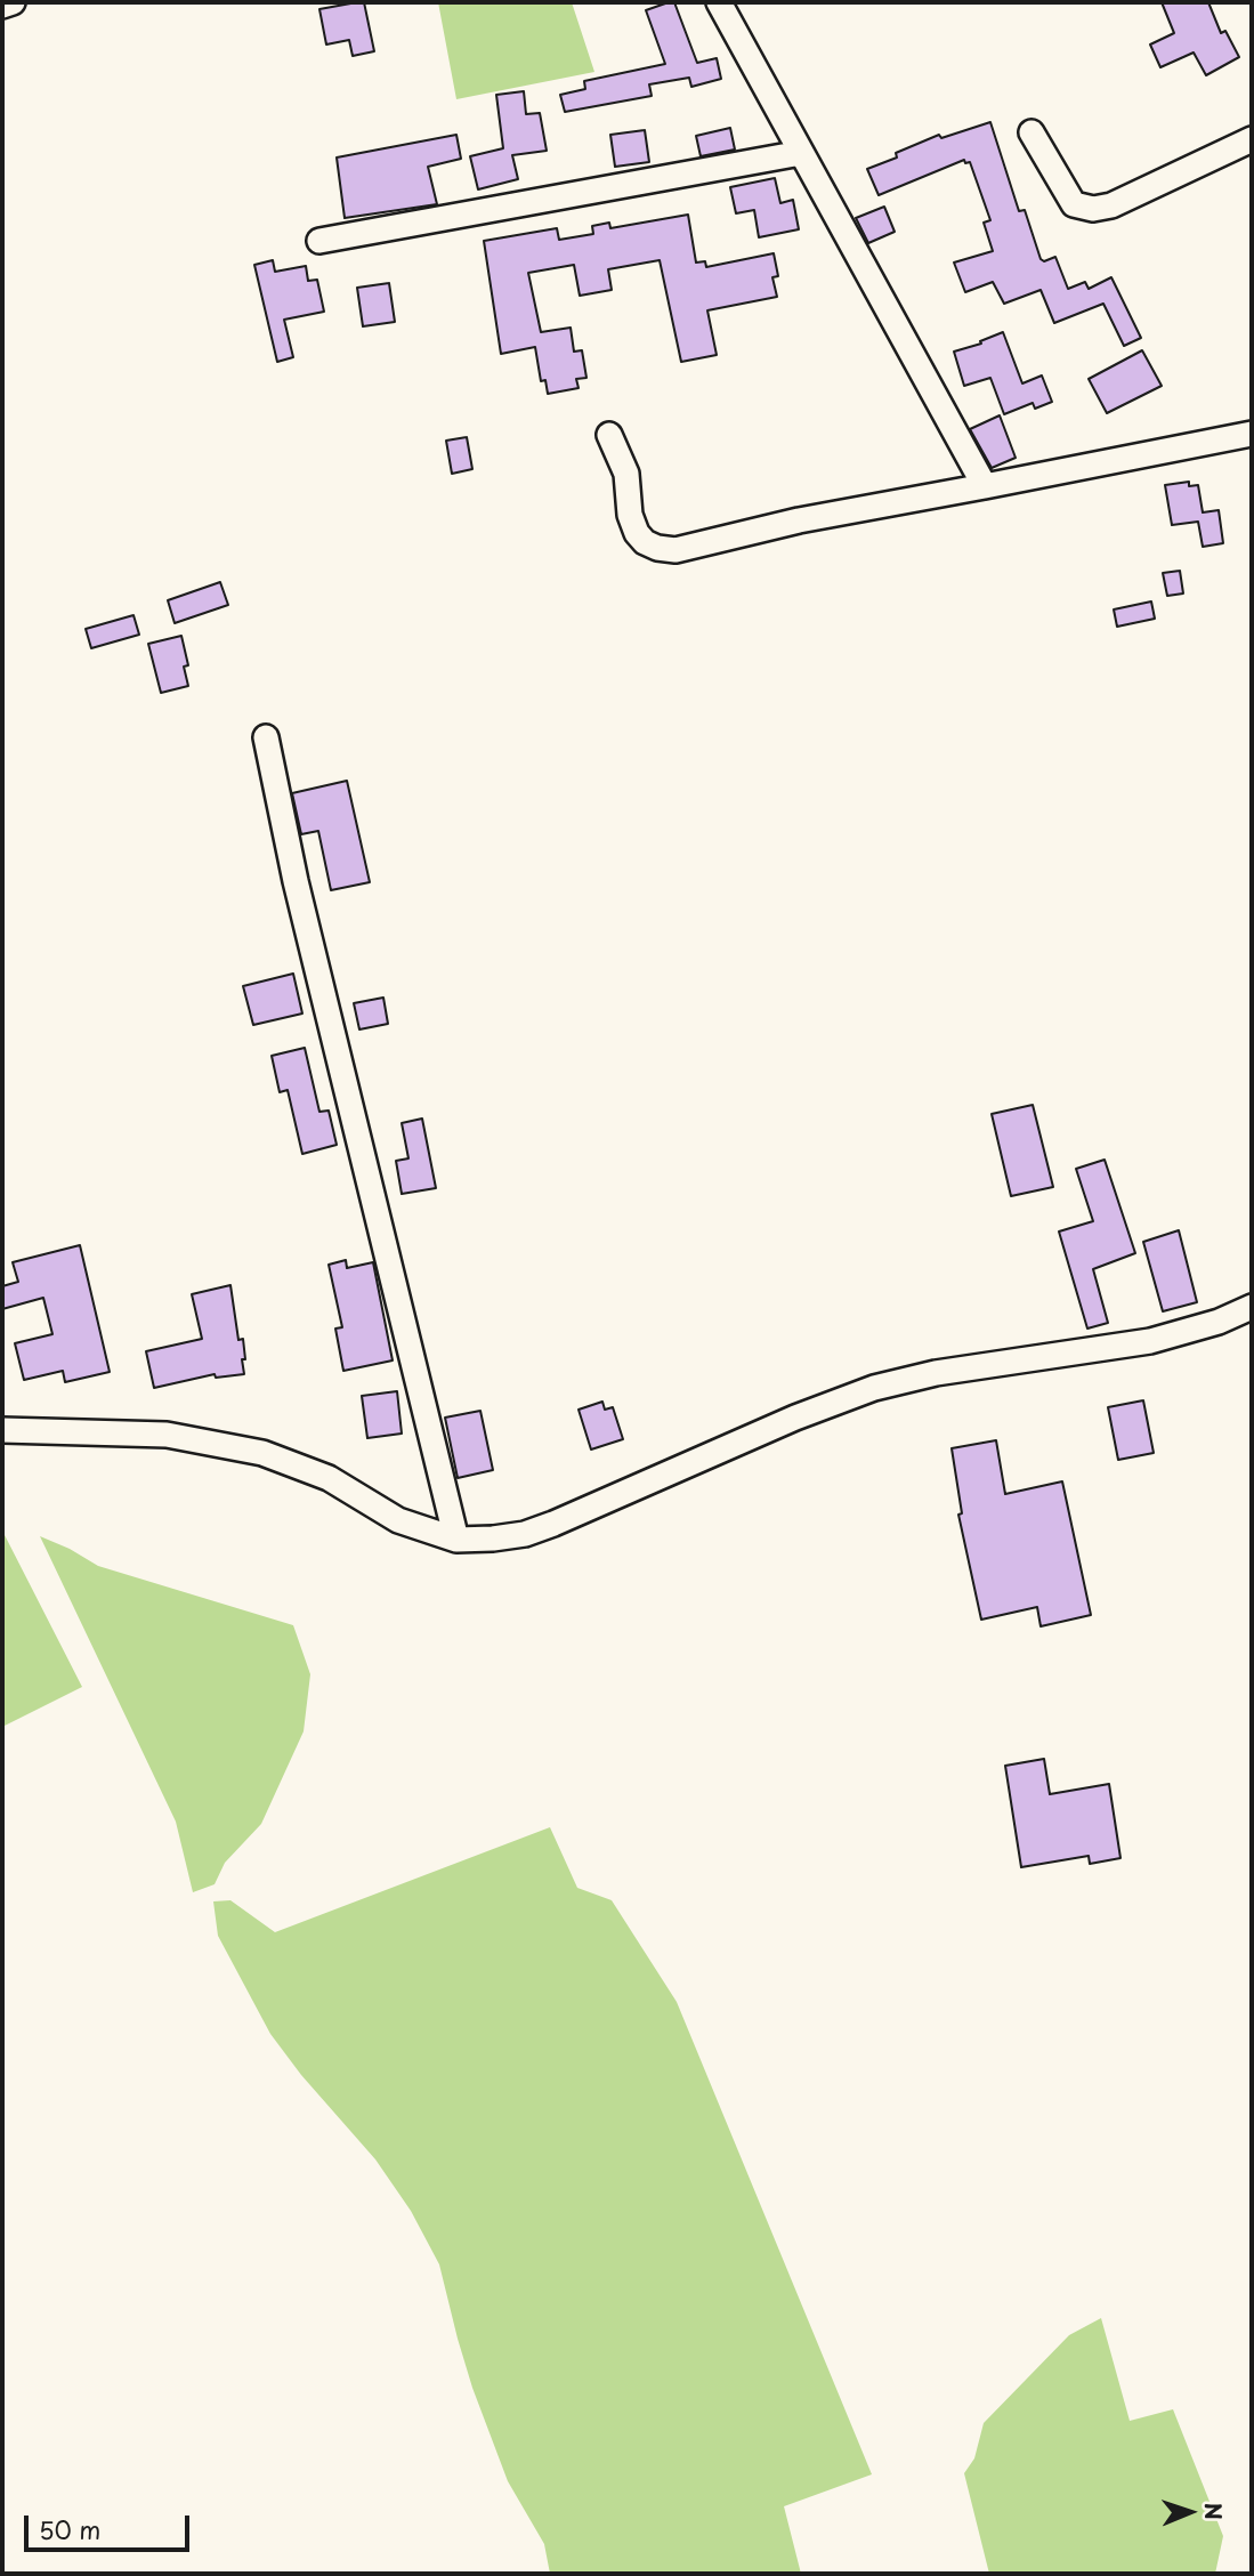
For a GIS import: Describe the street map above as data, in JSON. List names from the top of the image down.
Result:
{
  "scale_bar": "50 m",
  "north": "right"
}
